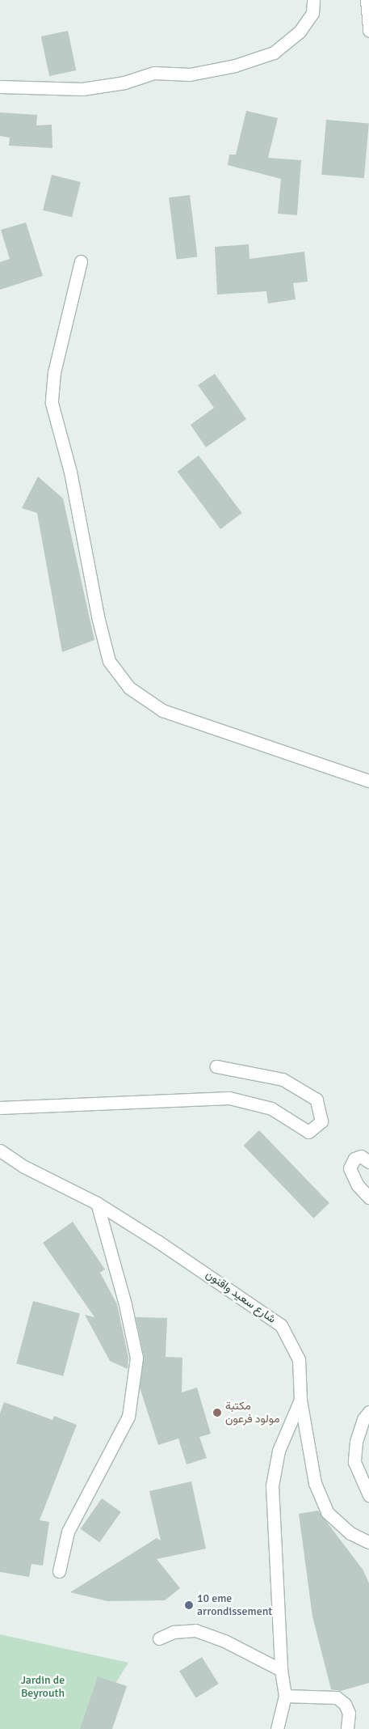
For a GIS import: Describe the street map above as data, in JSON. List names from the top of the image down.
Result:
{
  "streets": {
    "street": ["شارع سعيد واقنون"]
  },
  "parks": ["Jardin de Beyrouth"],
  "places": ["مكتبة مولود فرعون", "10 eme arrondissement"]
}
